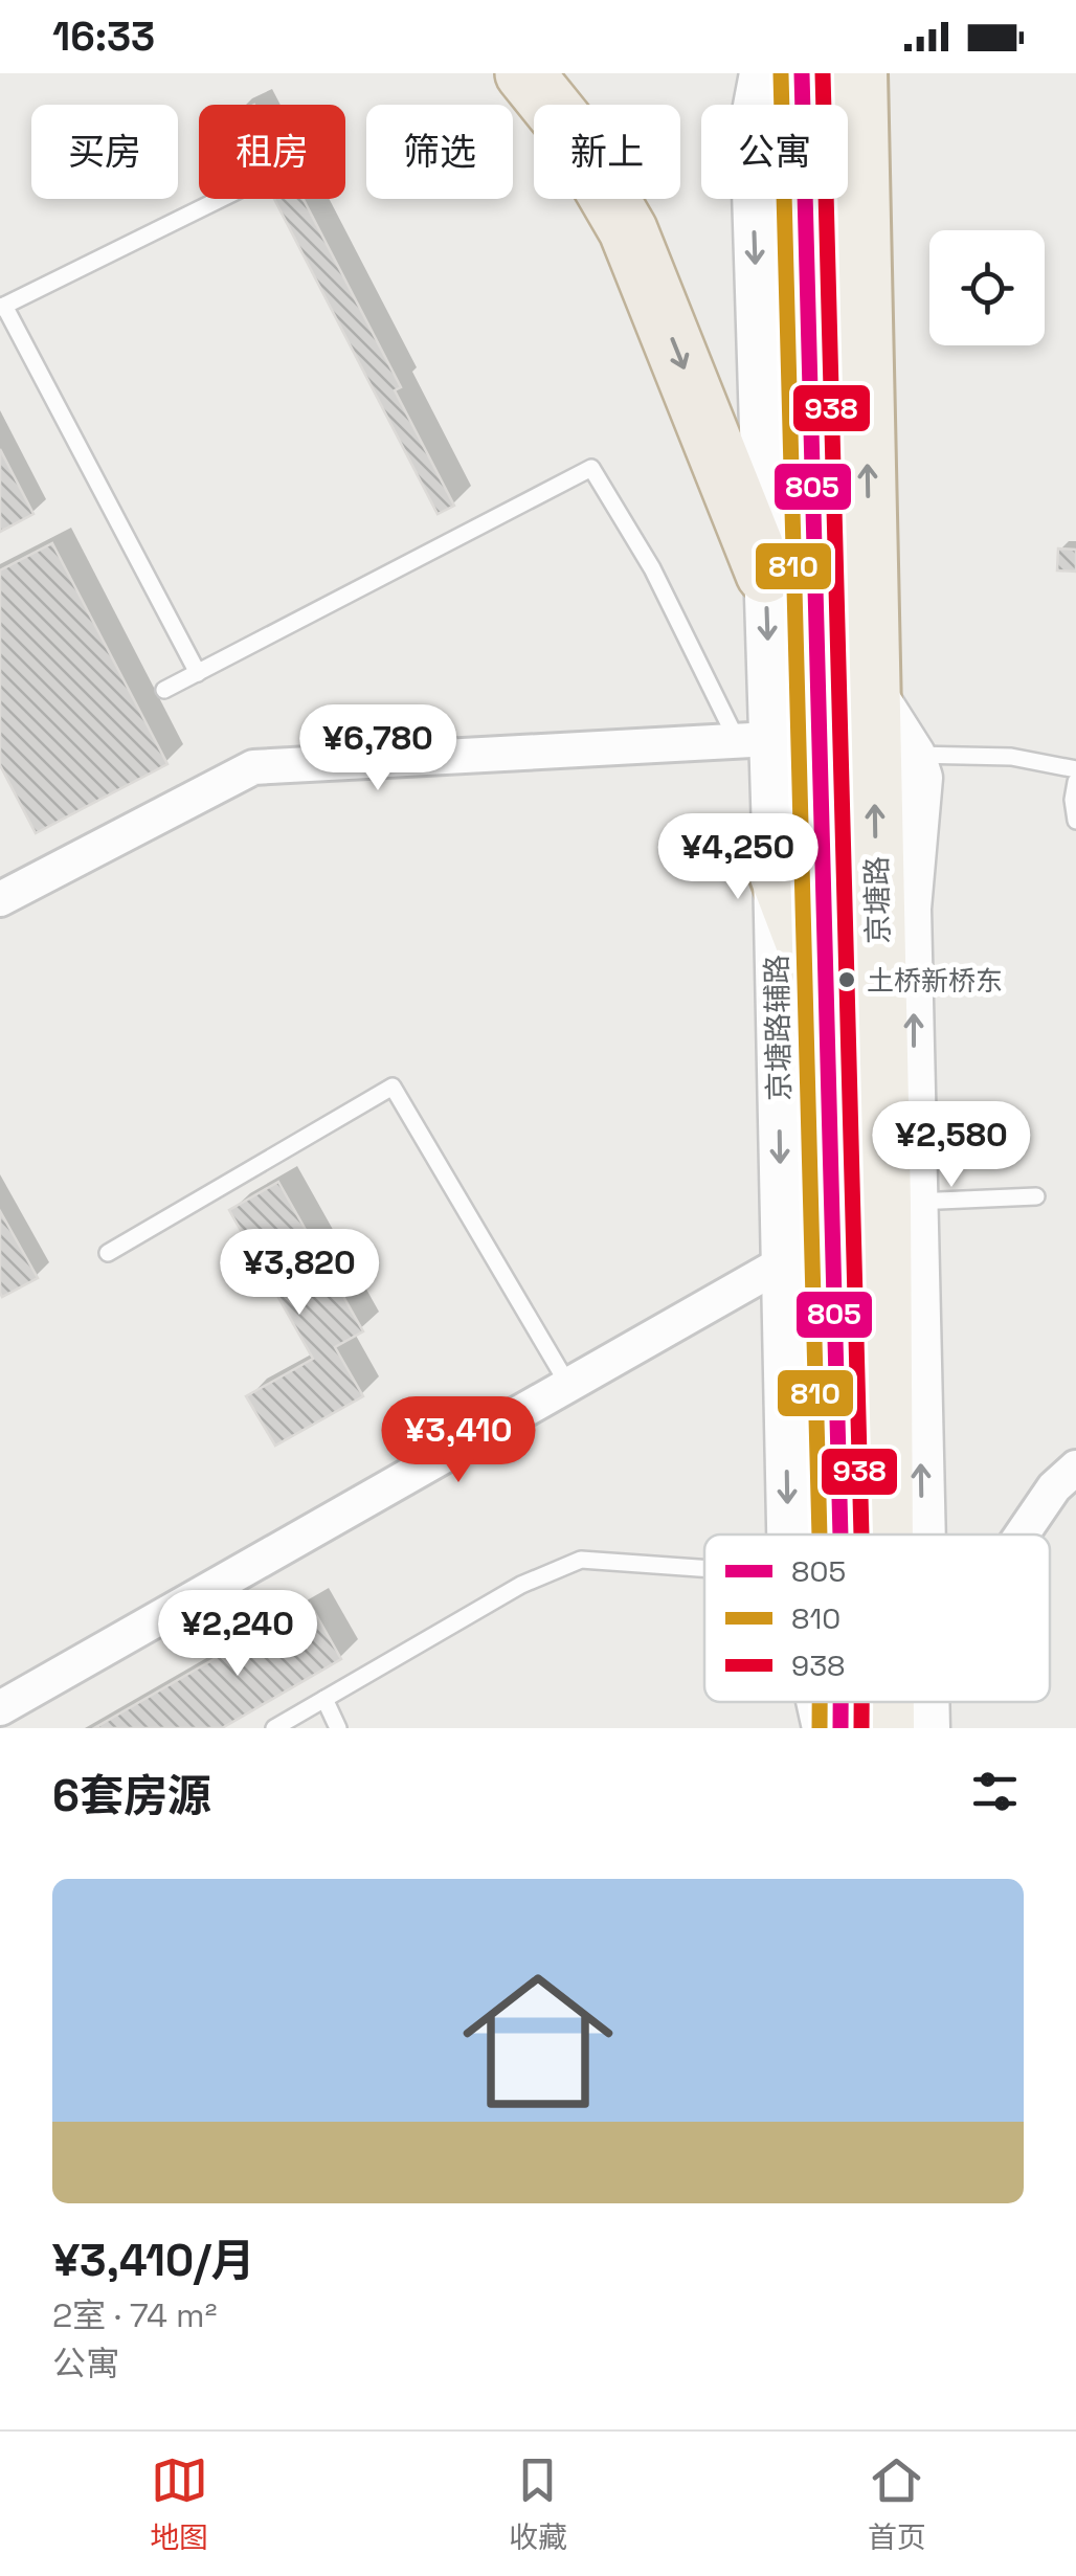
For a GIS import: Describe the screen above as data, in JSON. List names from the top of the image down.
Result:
{
  "streets": {
    "highway": ["京塘路"],
    "street": ["京塘路辅路"]
  },
  "one_way": ["京塘路辅路"],
  "places": ["土桥新桥东"],
  "lines": ["transit line 805", "transit line 938", "transit line 810"],
  "legend": ["805", "810", "938"],
  "page": {
    "status": "16:33",
    "chip": [
      "买房",
      "租房",
      "筛选",
      "新上",
      "公寓"
    ],
    "price": [
      "¥6,780",
      "¥4,250",
      "¥2,580",
      "¥3,820",
      "¥3,410",
      "¥2,240"
    ],
    "heading": "6套房源",
    "list": [
      {
        "name": "¥3,410/月",
        "note": "2室 · 74 m² · 公寓"
      }
    ],
    "tabs": ["地图", "收藏", "首页"]
  }
}
